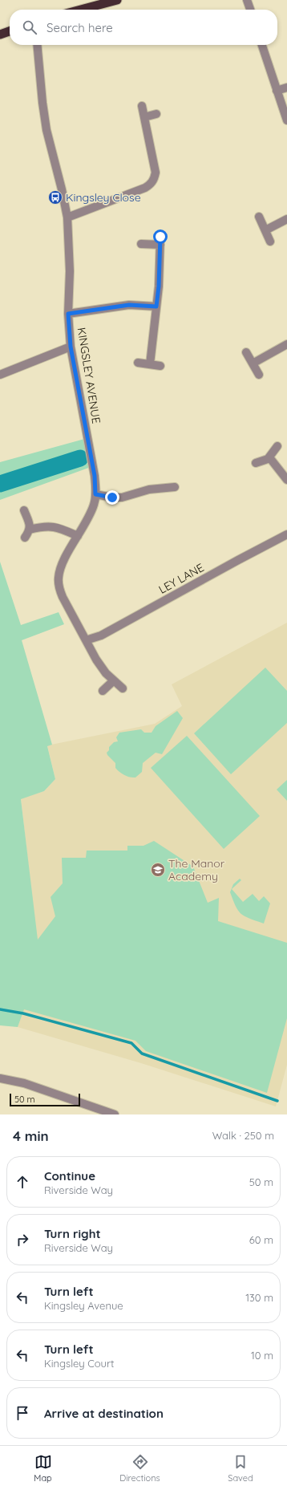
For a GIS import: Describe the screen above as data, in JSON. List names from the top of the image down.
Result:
{
  "streets": {
    "street": ["KINGSLEY AVENUE", "LEY LANE"]
  },
  "crossings": [
    ["KINGSLEY AVENUE", "LEY LANE"]
  ],
  "places": {
    "bus stop": ["Kingsley Close"],
    "school or university": ["The Manor Academy"]
  },
  "scale_bar": "50 m",
  "page": {
    "search": "Search here",
    "scale": "50 m",
    "heading": ["4 min", "Walk · 250 m"],
    "list": [
      ["Continue", "Riverside Way", "50 m"],
      ["Turn right", "Riverside Way", "60 m"],
      ["Turn left", "Kingsley Avenue", "130 m"],
      ["Turn left", "Kingsley Court", "10 m"],
      "Arrive at destination"
    ],
    "nav": ["Map", "Directions", "Saved"]
  }
}
